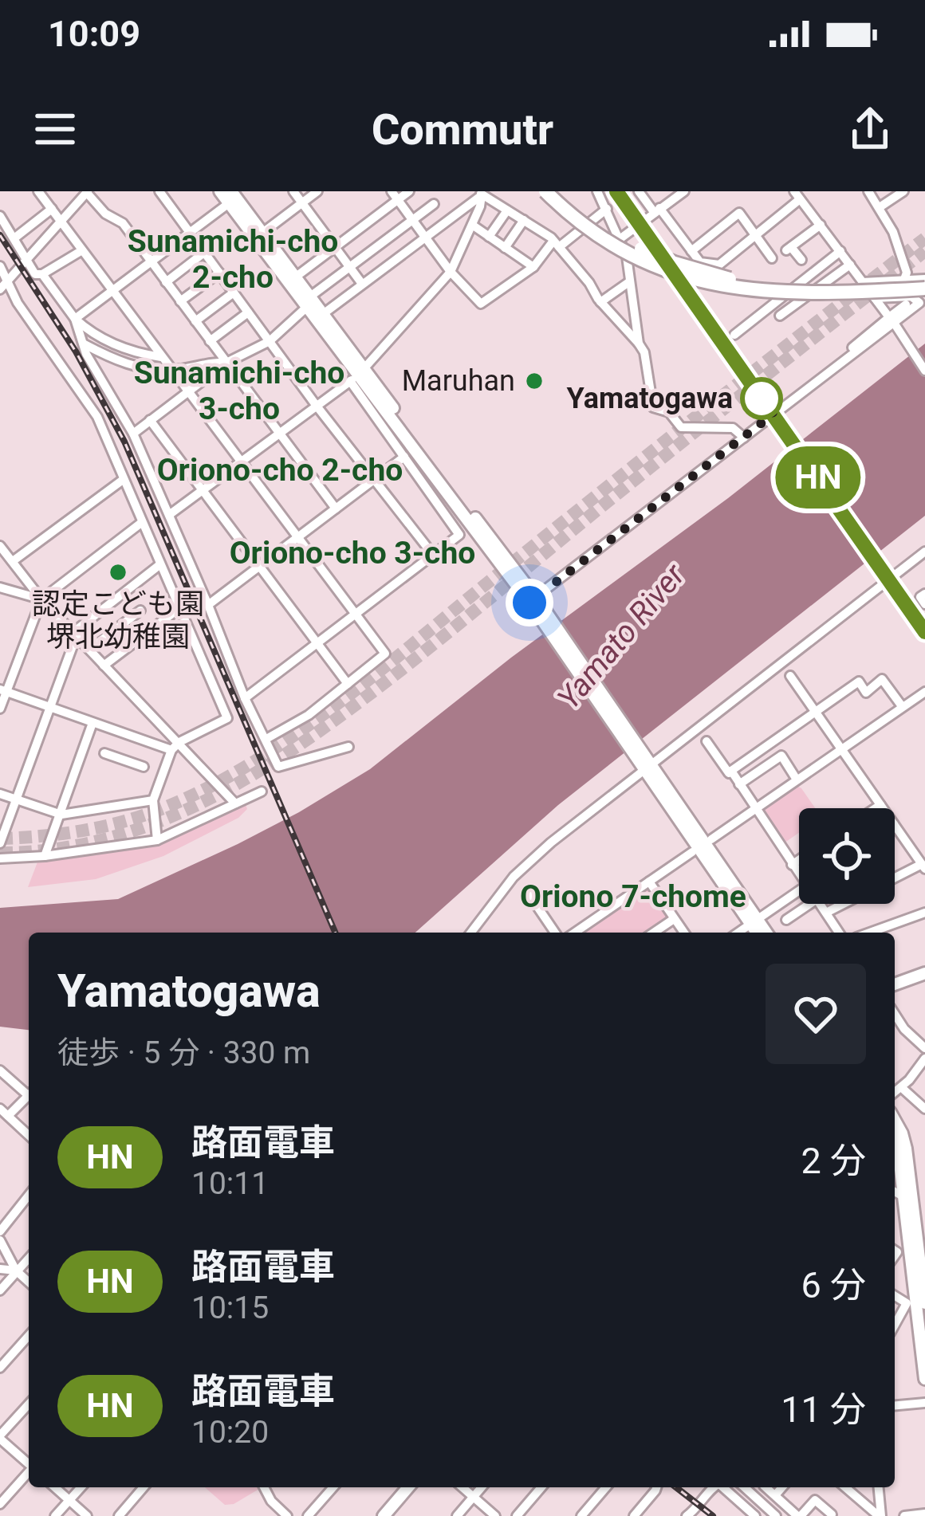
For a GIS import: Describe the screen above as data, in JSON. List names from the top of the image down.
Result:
{
  "districts": [
    "Sunamichi-cho 2-cho",
    "Sunamichi-cho 3-cho",
    "Oriono-cho 2-cho",
    "Oriono-cho 3-cho",
    "Oriono 7-chome"
  ],
  "water": ["Yamato River"],
  "places": ["Maruhan", "Yamatogawa", "認定こども園 堺北幼稚園"],
  "lines": ["tram line HN"],
  "page": {
    "status": "10:09",
    "header": "Commutr",
    "on_map": "HN",
    "heading": ["Yamatogawa", "徒歩 · 5 分 · 330 m"],
    "list": [
      {
        "mark": "HN",
        "name": "路面電車",
        "note": "10:11",
        "value": "2 分"
      },
      {
        "mark": "HN",
        "name": "路面電車",
        "note": "10:15",
        "value": "6 分"
      },
      {
        "mark": "HN",
        "name": "路面電車",
        "note": "10:20",
        "value": "11 分"
      }
    ]
  }
}
